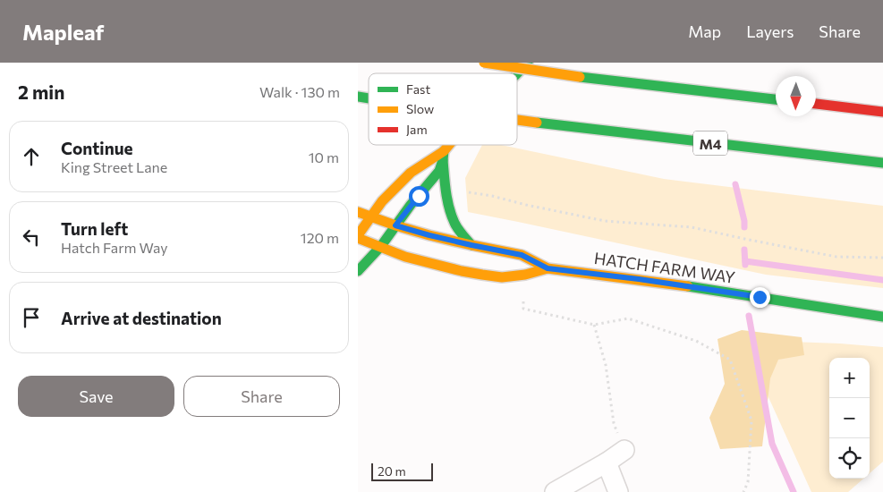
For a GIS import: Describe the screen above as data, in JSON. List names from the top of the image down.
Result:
{
  "streets": {
    "main road": ["M4", "HATCH FARM WAY"]
  },
  "legend": ["Fast", "Slow", "Jam"],
  "scale_bar": "20 m",
  "north": "bottom",
  "page": {
    "header": "Mapleaf",
    "nav": ["Map", "Layers", "Share"],
    "heading": ["2 min", "Walk · 130 m"],
    "list": [
      ["Continue", "King Street Lane", "10 m"],
      ["Turn left", "Hatch Farm Way", "120 m"],
      "Arrive at destination"
    ],
    "map_buttons": ["+", "−"],
    "buttons": ["Save", "Share"],
    "scale": "20 m"
  }
}
